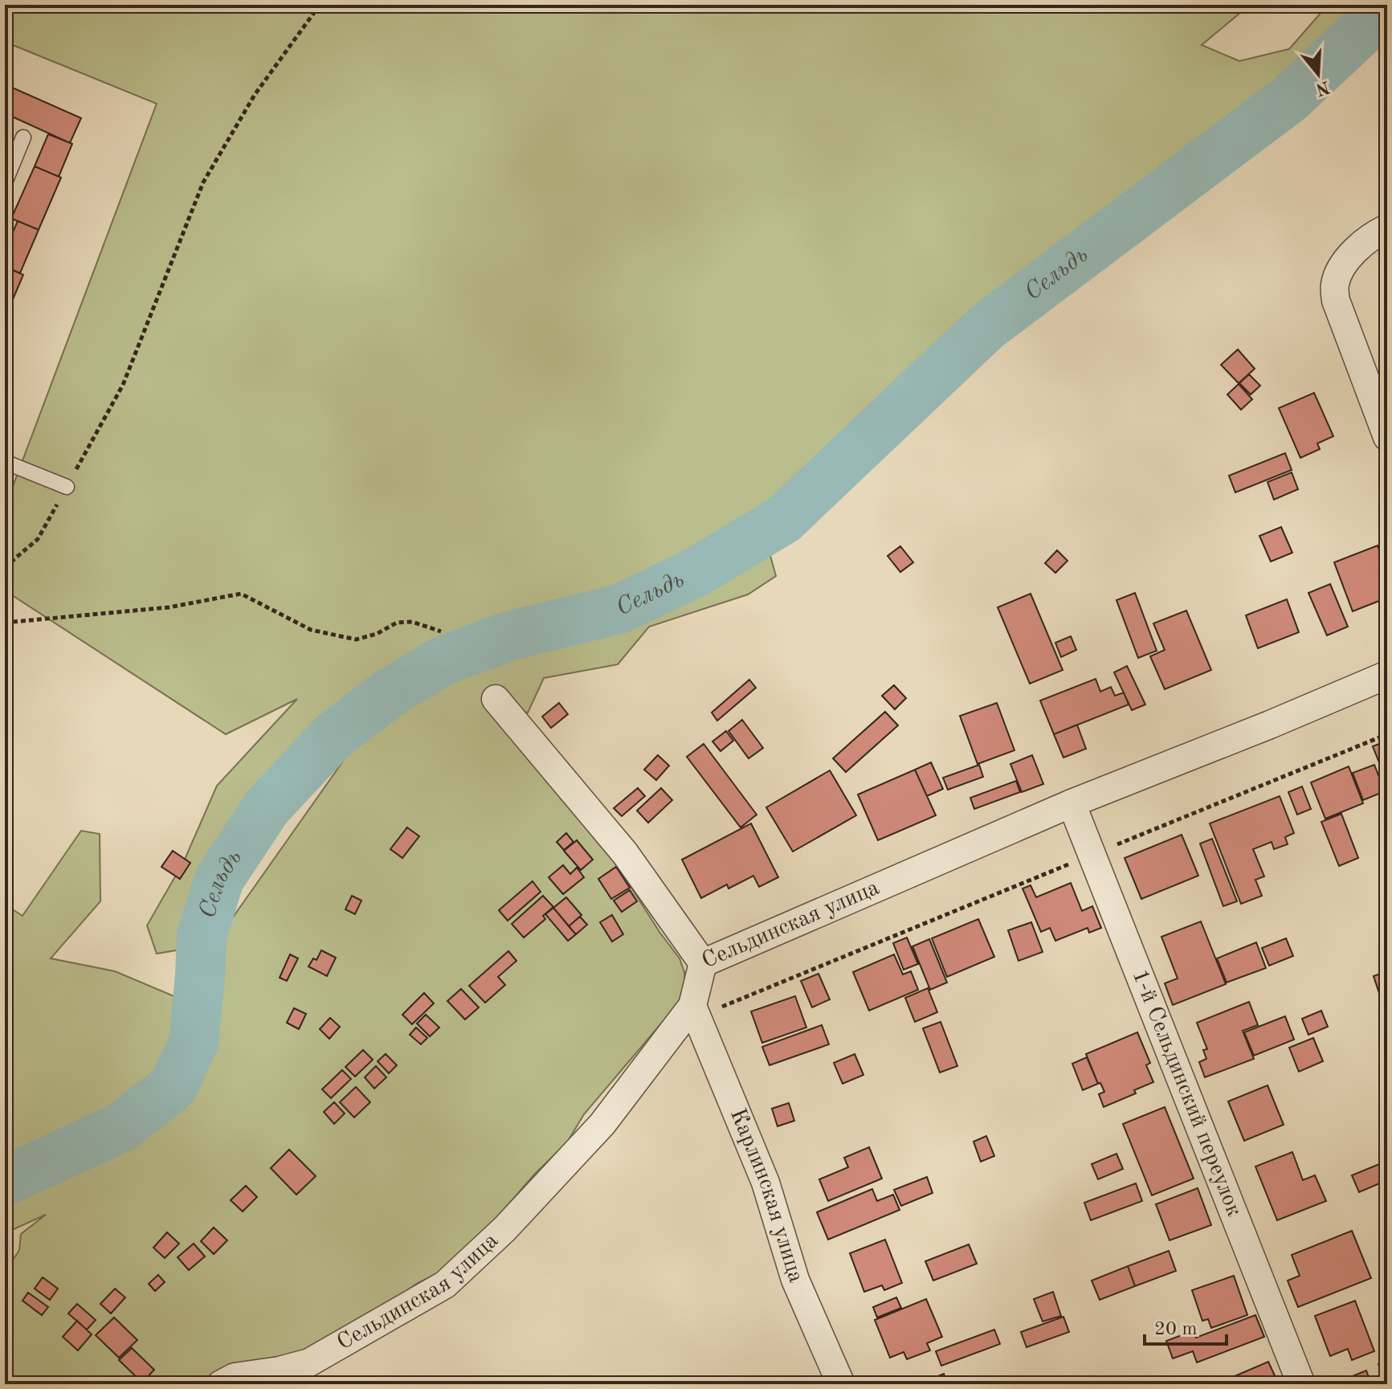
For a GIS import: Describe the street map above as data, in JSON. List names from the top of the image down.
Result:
{
  "streets": {
    "street": ["Сельдинская улица", "1-й Сельдинский переулок", "Карлинская улица"]
  },
  "crossings": [
    ["Сельдинская улица", "1-й Сельдинский переулок"],
    ["Сельдинская улица", "Карлинская улица"]
  ],
  "water": ["Сельдь"],
  "scale_bar": "20 m",
  "north": "bottom"
}
